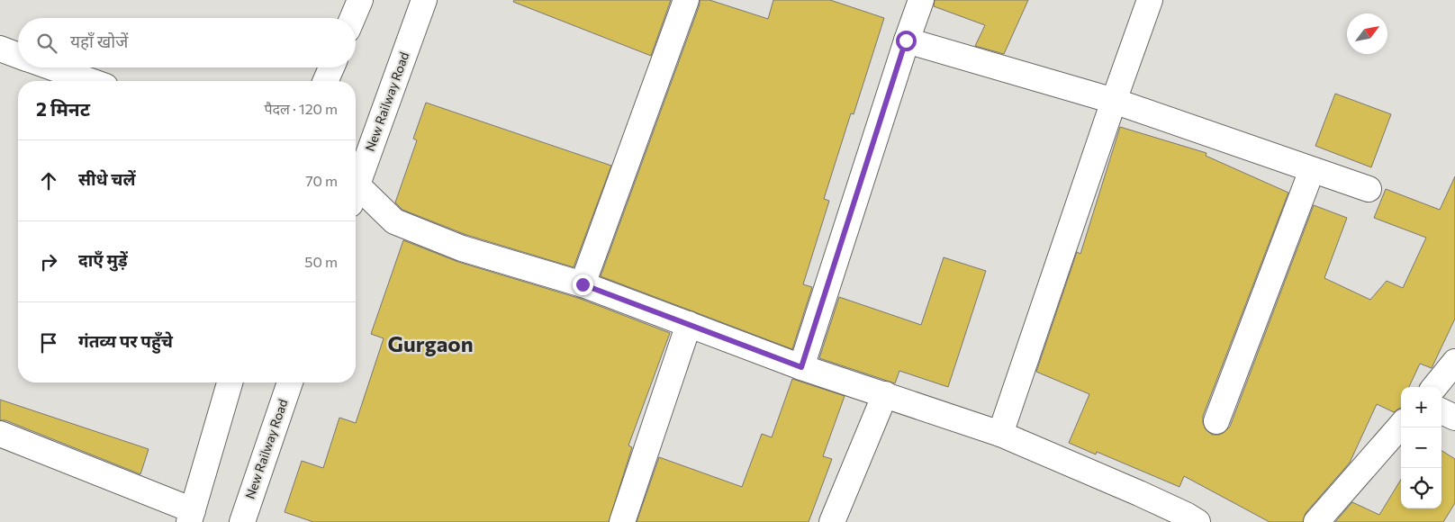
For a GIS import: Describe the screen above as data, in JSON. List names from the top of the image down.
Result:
{
  "streets": {
    "street": ["New Railway Road"]
  },
  "districts": ["Gurgaon"],
  "north": "top right",
  "page": {
    "search": "यहाँ खोजें",
    "heading": ["2 मिनट", "पैदल · 120 m"],
    "list": [
      ["सीधे चलें", "70 m"],
      ["दाएँ मुड़ें", "50 m"],
      "गंतव्य पर पहुँचे"
    ],
    "map_buttons": ["+", "−"]
  }
}
